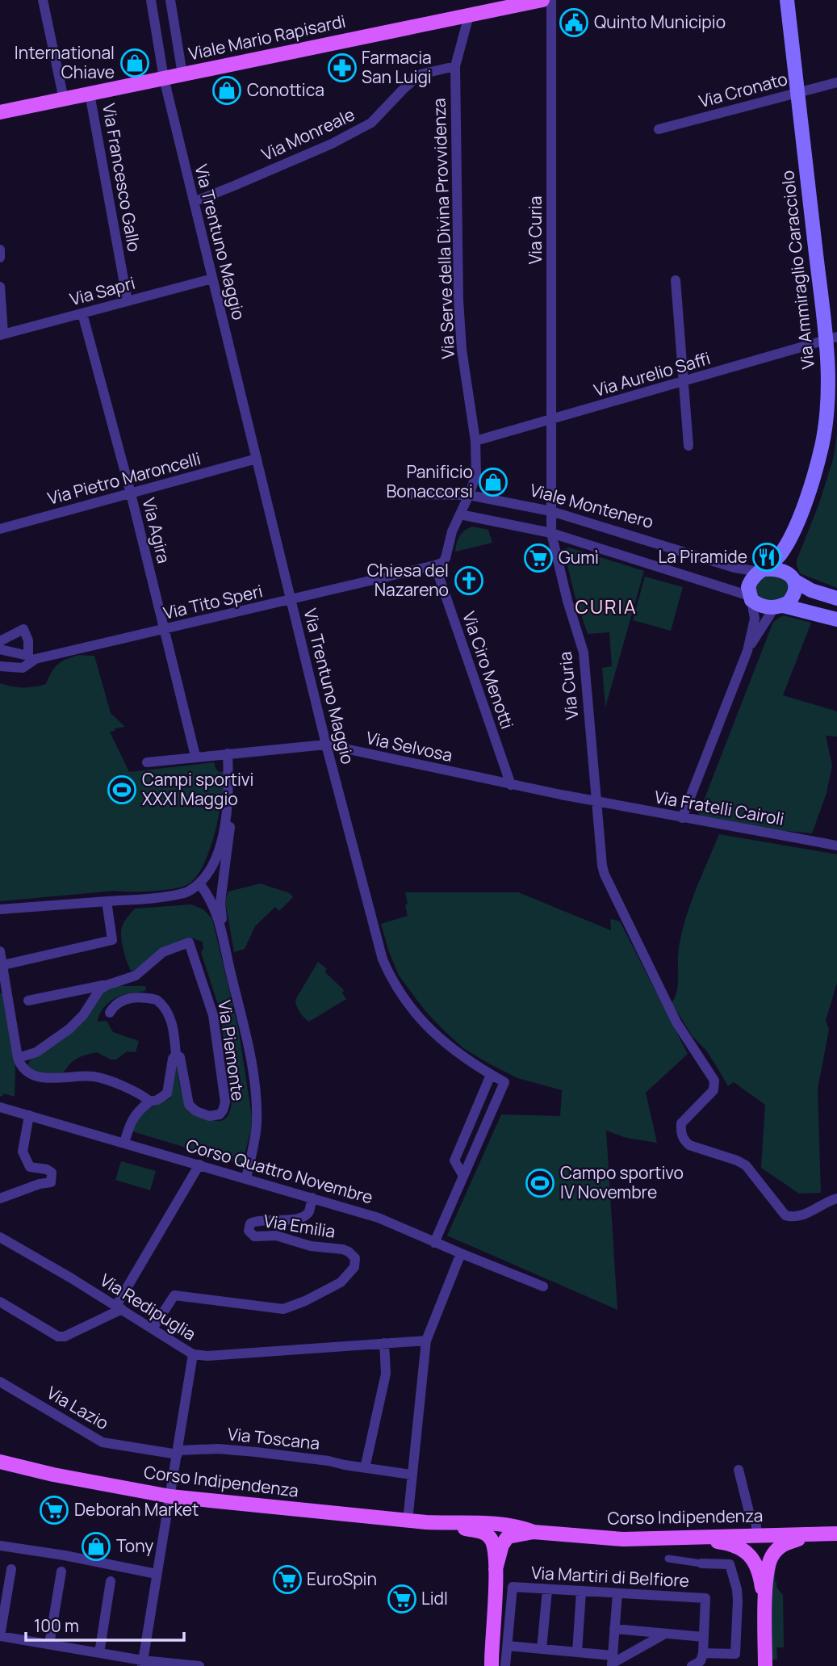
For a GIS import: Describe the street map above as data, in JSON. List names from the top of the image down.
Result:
{
  "streets": {
    "main road": ["Viale Mario Rapisardi", "Via Ammiraglio Caracciolo", "Corso Indipendenza"],
    "street": [
      "Via Cronato",
      "Via Monreale",
      "Via Francesco Gallo",
      "Via Serve della Divina Provvidenza",
      "Via Curia",
      "Via Trentuno Maggio",
      "Via Sapri",
      "Via Aurelio Saffi",
      "Via Pietro Maroncelli",
      "Viale Montenero",
      "Via Agira",
      "Via Tito Speri",
      "Via Ciro Menotti",
      "Via Selvosa",
      "Via Fratelli Cairoli",
      "Via Piemonte",
      "Corso Quattro Novembre",
      "Via Emilia",
      "Via Redipuglia",
      "Via Lazio",
      "Via Toscana",
      "Via Martiri di Belfiore"
    ]
  },
  "crossings": [
    ["Viale Mario Rapisardi", "Via Francesco Gallo"],
    ["Viale Mario Rapisardi", "Via Serve della Divina Provvidenza"],
    ["Viale Mario Rapisardi", "Via Trentuno Maggio"],
    ["Via Cronato", "Via Ammiraglio Caracciolo"],
    ["Via Monreale", "Via Serve della Divina Provvidenza"],
    ["Via Monreale", "Via Trentuno Maggio"],
    ["Via Francesco Gallo", "Via Sapri"],
    ["Via Serve della Divina Provvidenza", "Via Aurelio Saffi"],
    ["Via Serve della Divina Provvidenza", "Viale Montenero"],
    ["Via Serve della Divina Provvidenza", "Via Tito Speri"],
    ["Via Serve della Divina Provvidenza", "Via Ciro Menotti"],
    ["Via Curia", "Via Aurelio Saffi"],
    ["Via Curia", "Viale Montenero"],
    ["Via Curia", "Via Selvosa"],
    ["Via Curia", "Via Fratelli Cairoli"],
    ["Via Trentuno Maggio", "Via Sapri"],
    ["Via Trentuno Maggio", "Via Pietro Maroncelli"],
    ["Via Trentuno Maggio", "Via Tito Speri"],
    ["Via Trentuno Maggio", "Via Selvosa"],
    ["Via Ammiraglio Caracciolo", "Via Aurelio Saffi"],
    ["Via Ammiraglio Caracciolo", "Viale Montenero"],
    ["Via Sapri", "Via Agira"],
    ["Via Pietro Maroncelli", "Via Agira"],
    ["Via Agira", "Via Tito Speri"],
    ["Via Agira", "Via Selvosa"],
    ["Via Tito Speri", "Via Ciro Menotti"],
    ["Via Ciro Menotti", "Via Selvosa"],
    ["Via Selvosa", "Via Fratelli Cairoli"],
    ["Corso Quattro Novembre", "Via Emilia"],
    ["Via Emilia", "Via Redipuglia"],
    ["Via Lazio", "Via Toscana"]
  ],
  "districts": ["CURIA"],
  "places": {
    "public building": ["Quinto Municipio"],
    "shop": [
      "International Chiave",
      "Conottica",
      "Panificio Bonaccorsi",
      "Tony"
    ],
    "pharmacy": ["Farmacia San Luigi"],
    "restaurant": ["La Piramide"],
    "supermarket": [
      "Gumì",
      "Deborah Market",
      "EuroSpin",
      "Lidl"
    ],
    "church": ["Chiesa del Nazareno"],
    "sports": ["Campi sportivi XXXI Maggio", "Campo sportivo IV Novembre"]
  },
  "scale_bar": "100 m"
}
